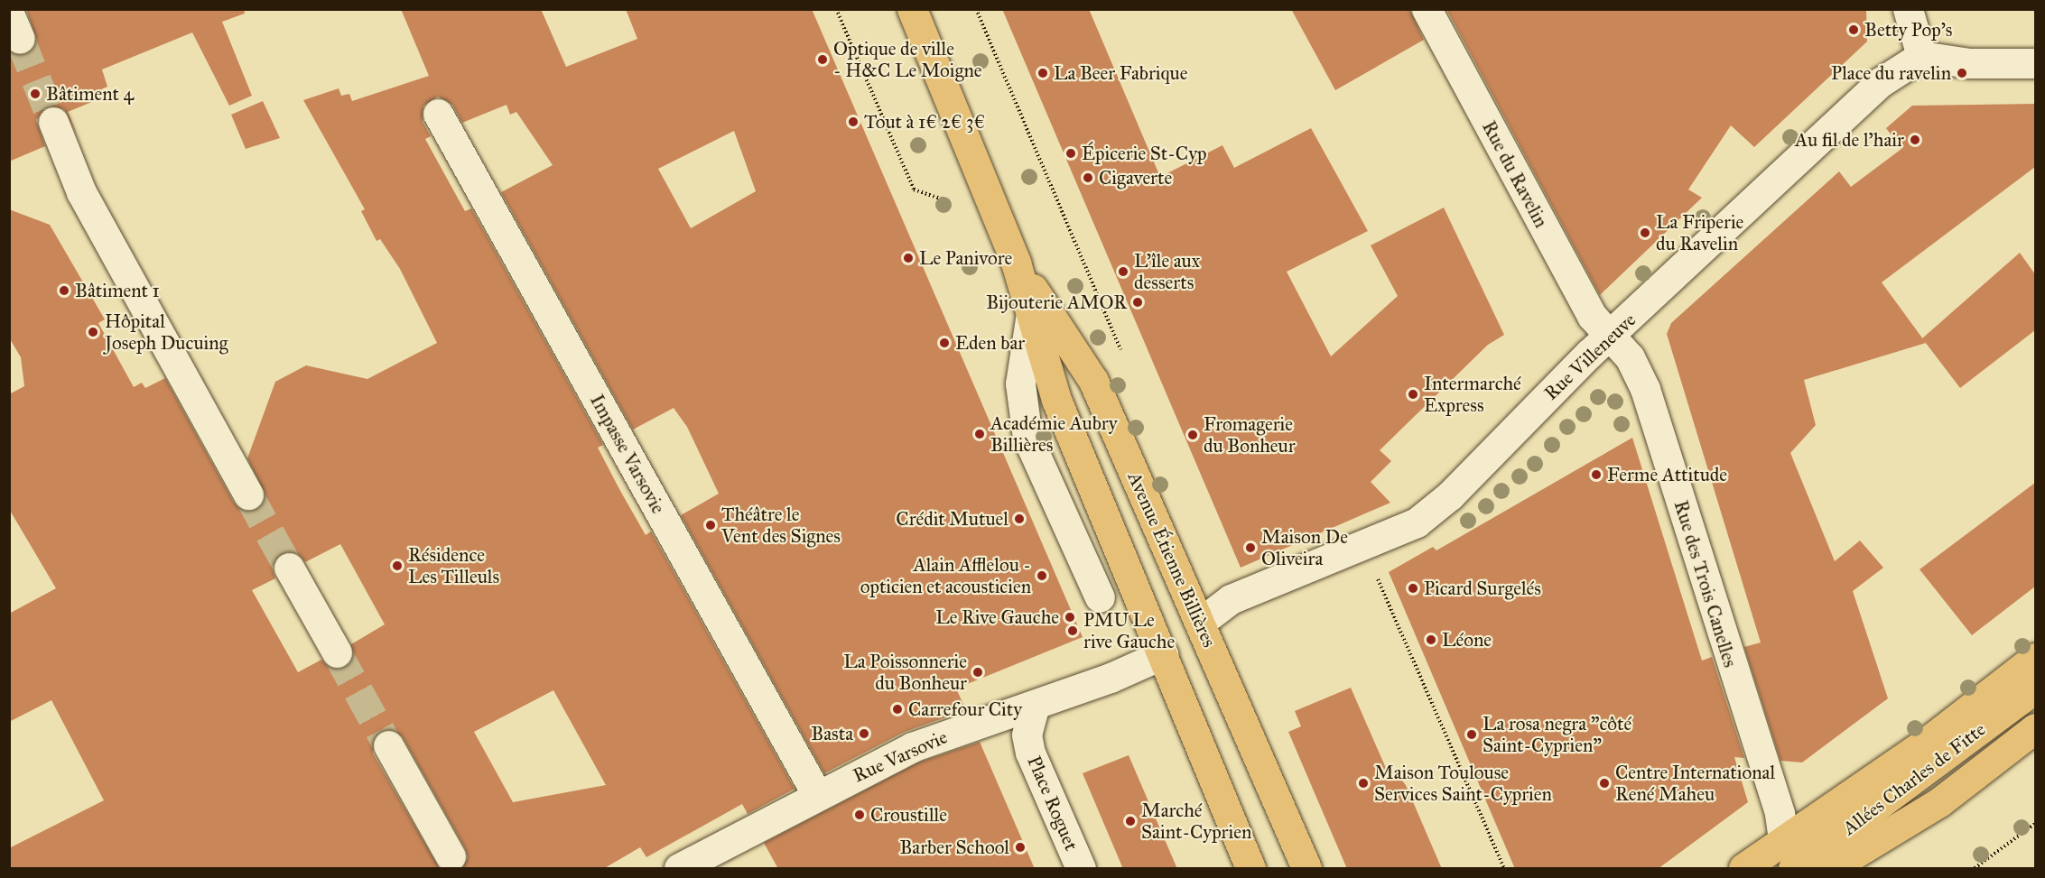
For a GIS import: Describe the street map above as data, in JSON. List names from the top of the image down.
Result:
{
  "streets": {
    "main road": ["Avenue Étienne Billières", "Allées Charles de Fitte"],
    "street": [
      "Rue du Ravelin",
      "Rue Villeneuve",
      "Impasse Varsovie",
      "Rue des Trois Canelles",
      "Rue Varsovie",
      "Place Roguet"
    ]
  },
  "crossings": [
    ["Rue du Ravelin", "Rue Villeneuve"],
    ["Rue du Ravelin", "Rue des Trois Canelles"],
    ["Rue Villeneuve", "Avenue Étienne Billières"],
    ["Rue Villeneuve", "Rue des Trois Canelles"],
    ["Impasse Varsovie", "Rue Varsovie"],
    ["Avenue Étienne Billières", "Rue Varsovie"],
    ["Rue Varsovie", "Place Roguet"]
  ],
  "places": [
    "Betty Pop's",
    "Optique de ville - H&C Le Moigne",
    "La Beer Fabrique",
    "Place du ravelin",
    "Bâtiment 4",
    "Tout à 1€ 2€ 3€",
    "Au fil de l'hair",
    "Épicerie St-Cyp",
    "Cigaverte",
    "La Friperie du Ravelin",
    "Le Panivore",
    "L'île aux desserts",
    "Bâtiment 1",
    "Bijouterie AMOR",
    "Hôpital Joseph Ducuing",
    "Eden bar",
    "Intermarché Express",
    "Académie Aubry Billières",
    "Fromagerie du Bonheur",
    "Ferme Attitude",
    "Crédit Mutuel",
    "Théâtre le Vent des Signes",
    "Maison De Oliveira",
    "Résidence Les Tilleuls",
    "Alain Afflelou - opticien et acousticien",
    "Picard Surgelés",
    "Le Rive Gauche",
    "PMU Le rive Gauche",
    "Léone",
    "La Poissonnerie du Bonheur",
    "Carrefour City",
    "Basta",
    "La rosa negra \"côté Saint-Cyprien\"",
    "Maison Toulouse Services Saint-Cyprien",
    "Centre International René Maheu",
    "Croustille",
    "Marché Saint-Cyprien",
    "Barber School"
  ]
}
